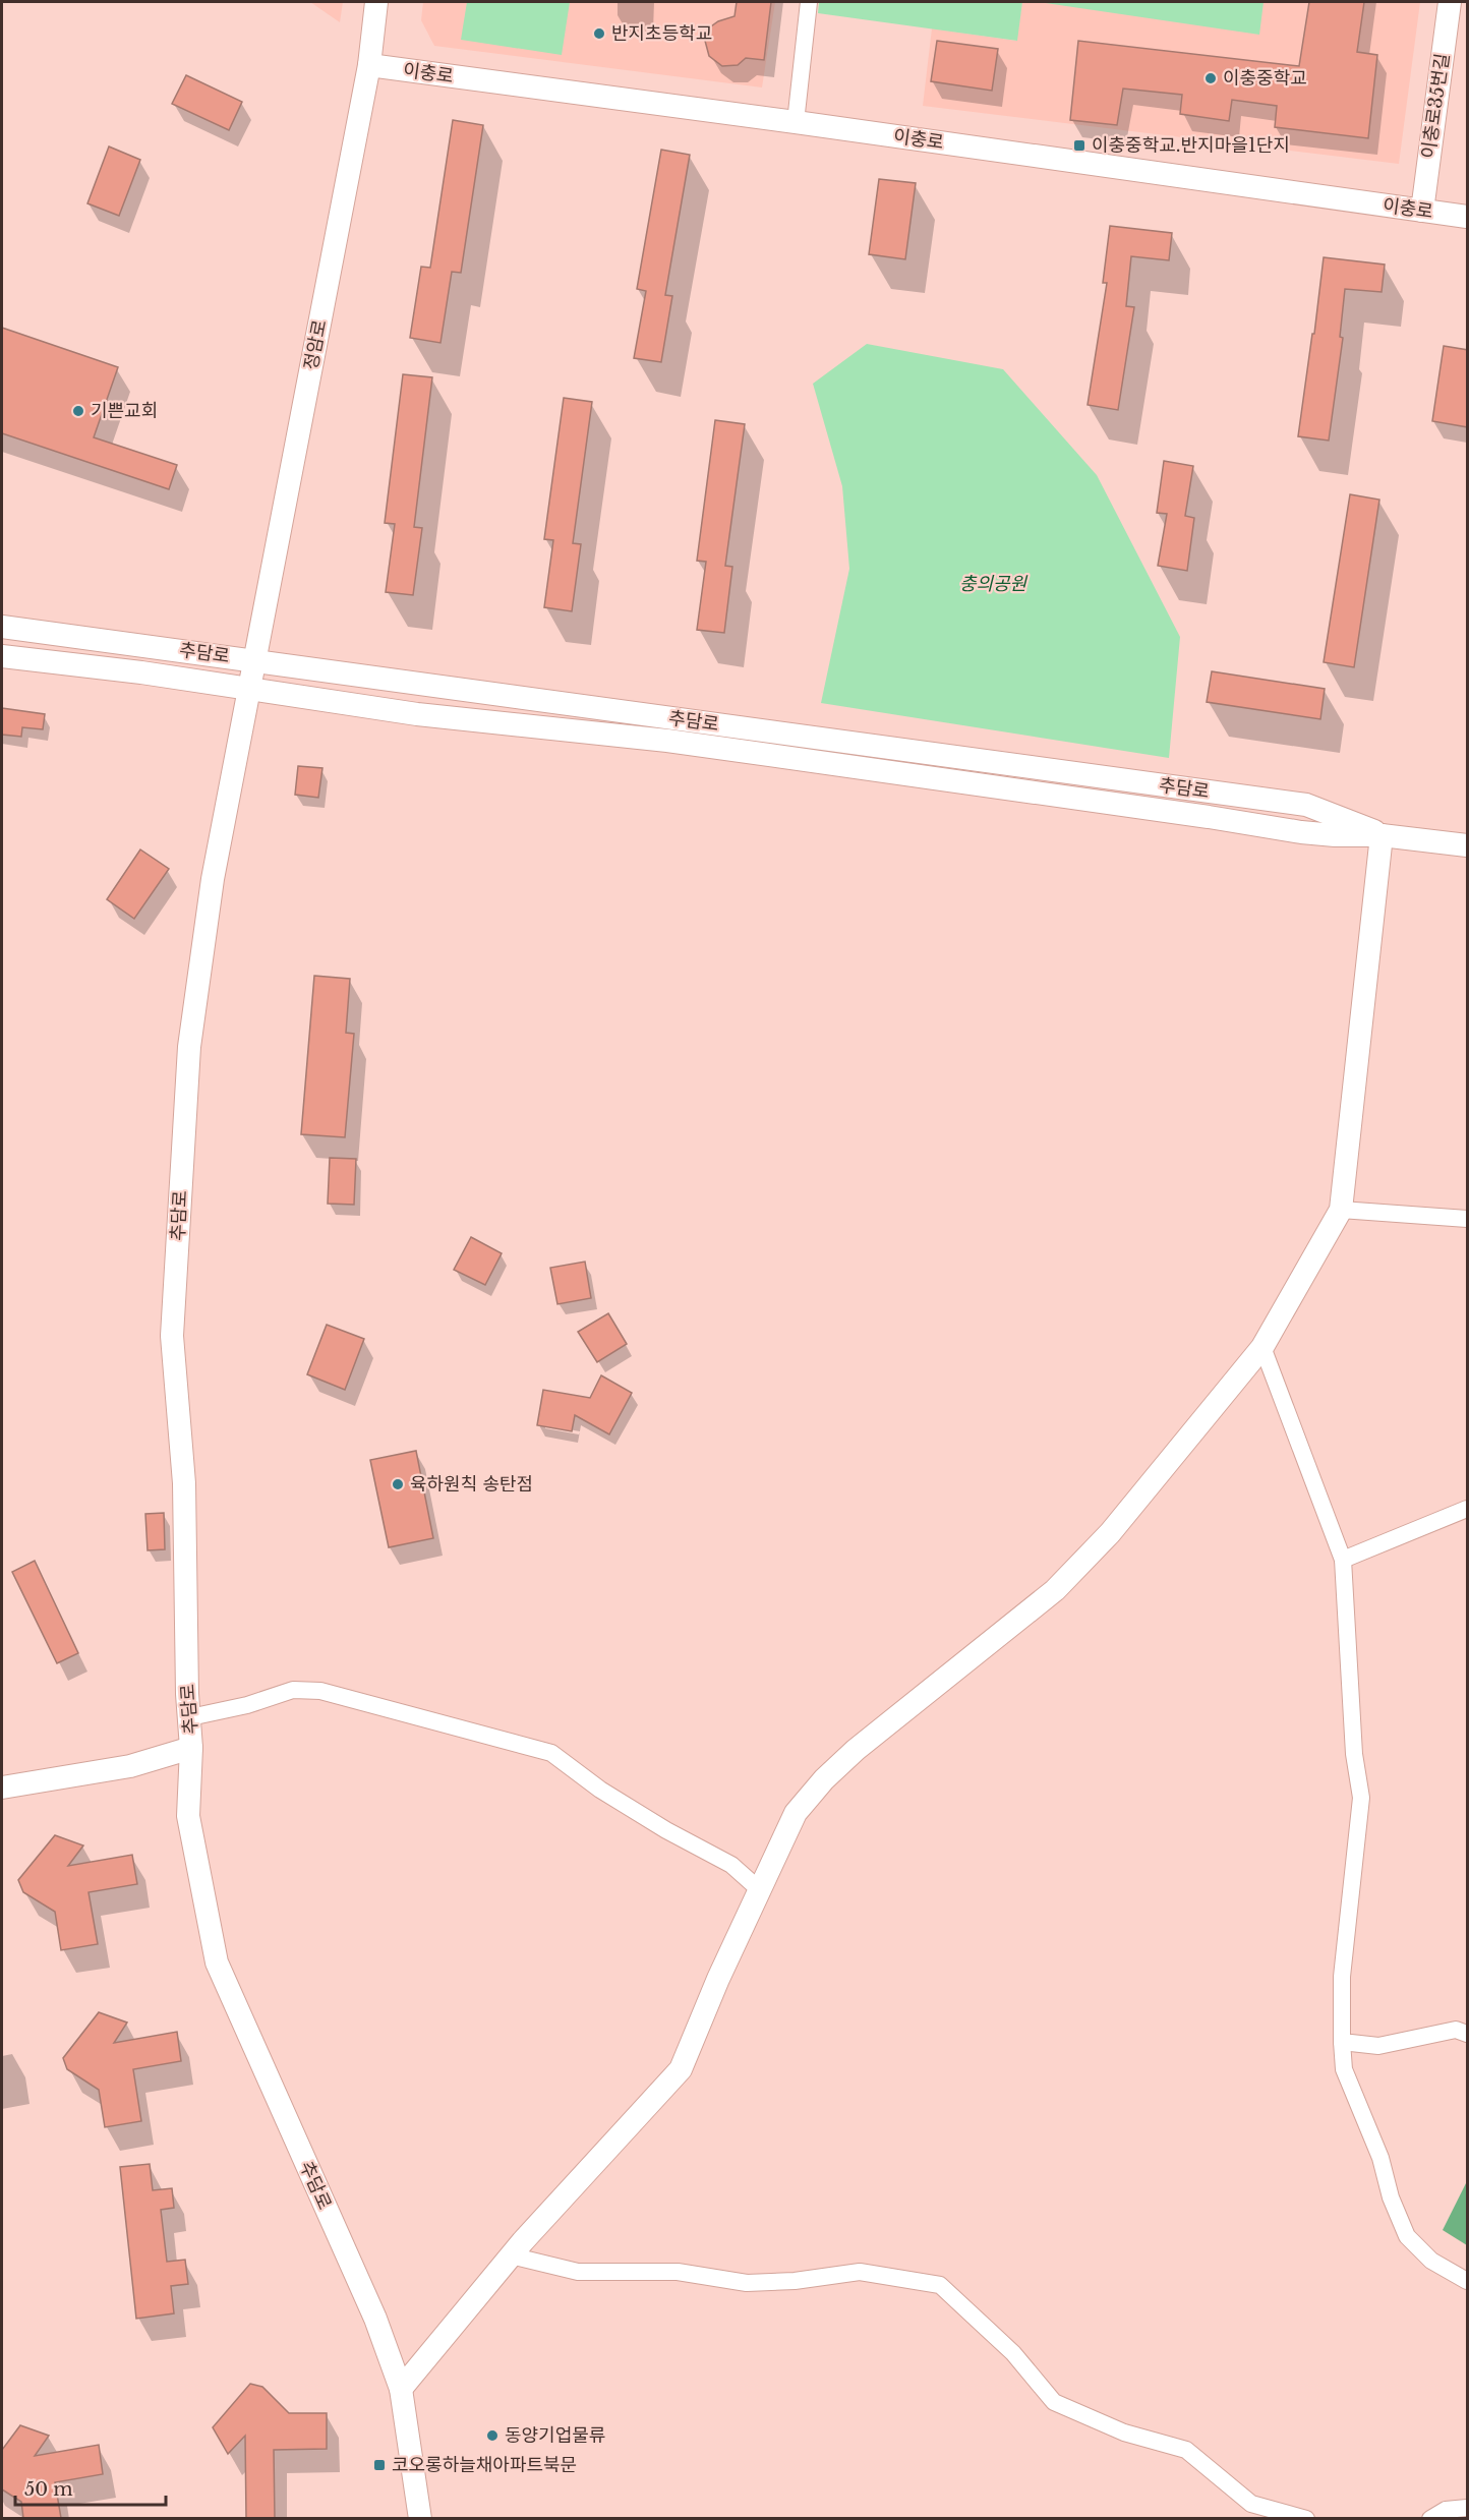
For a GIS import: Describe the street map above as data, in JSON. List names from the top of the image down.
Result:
{
  "streets": {
    "street": [
      "이충로",
      "이충로35번길",
      "정암로",
      "추담로"
    ]
  },
  "crossings": [
    ["이충로", "이충로35번길"],
    ["이충로", "정암로"],
    ["정암로", "추담로"]
  ],
  "parks": ["충의공원"],
  "places": {
    "other": [
      "반지초등학교",
      "이충중학교",
      "기쁜교회",
      "육하원칙 송탄점",
      "동양기업물류"
    ],
    "transit": ["이충중학교.반지마을1단지", "코오롱하늘채아파트북문"]
  },
  "scale_bar": "50 m"
}
